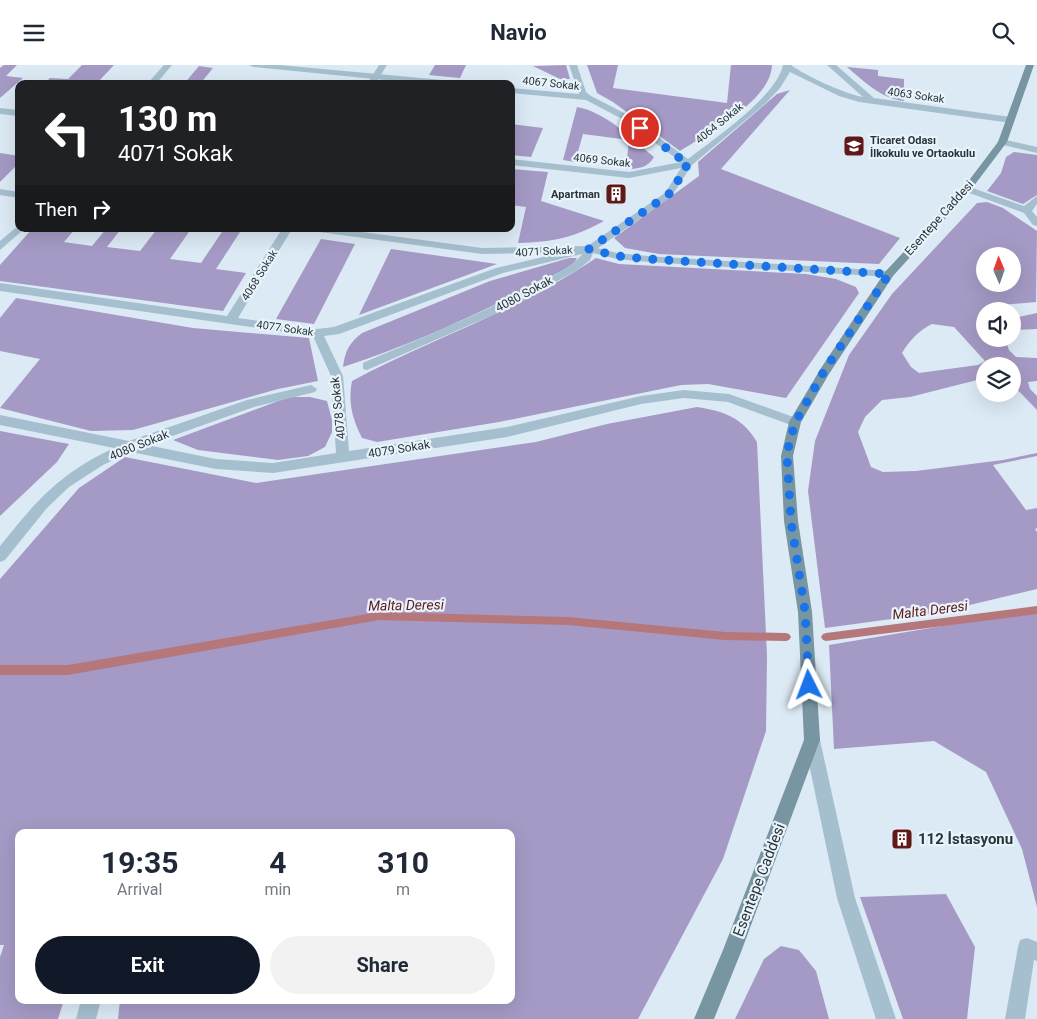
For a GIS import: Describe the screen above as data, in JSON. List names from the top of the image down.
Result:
{
  "streets": {
    "main road": ["Esentepe Caddesi"],
    "street": [
      "4067 Sokak",
      "4063 Sokak",
      "4064 Sokak",
      "4069 Sokak",
      "4071 Sokak",
      "4068 Sokak",
      "4080 Sokak",
      "4077 Sokak",
      "4079 Sokak"
    ],
    "lane": ["4078 Sokak"]
  },
  "crossings": [
    ["4063 Sokak", "Esentepe Caddesi"],
    ["4064 Sokak", "4069 Sokak"],
    ["4064 Sokak", "4071 Sokak"],
    ["4064 Sokak", "4080 Sokak"],
    ["4064 Sokak", "4077 Sokak"],
    ["Esentepe Caddesi", "4071 Sokak"],
    ["Esentepe Caddesi", "4079 Sokak"],
    ["4071 Sokak", "4080 Sokak"],
    ["4071 Sokak", "4077 Sokak"],
    ["4068 Sokak", "4077 Sokak"],
    ["4080 Sokak", "4077 Sokak"],
    ["4080 Sokak", "4079 Sokak"],
    ["4077 Sokak", "4078 Sokak"],
    ["4078 Sokak", "4079 Sokak"]
  ],
  "water": ["Malta Deresi"],
  "places": {
    "school or university": ["Ticaret Odası İlkokulu ve Ortaokulu"],
    "building": ["Apartman", "112 İstasyonu"]
  },
  "north": "top",
  "page": {
    "header": "Navio",
    "turn": ["130 m", "4071 Sokak"],
    "then": "Then",
    "eta": [
      "19:35",
      "Arrival",
      "4",
      "min",
      "310",
      "m"
    ],
    "buttons": ["Exit", "Share"]
  }
}
